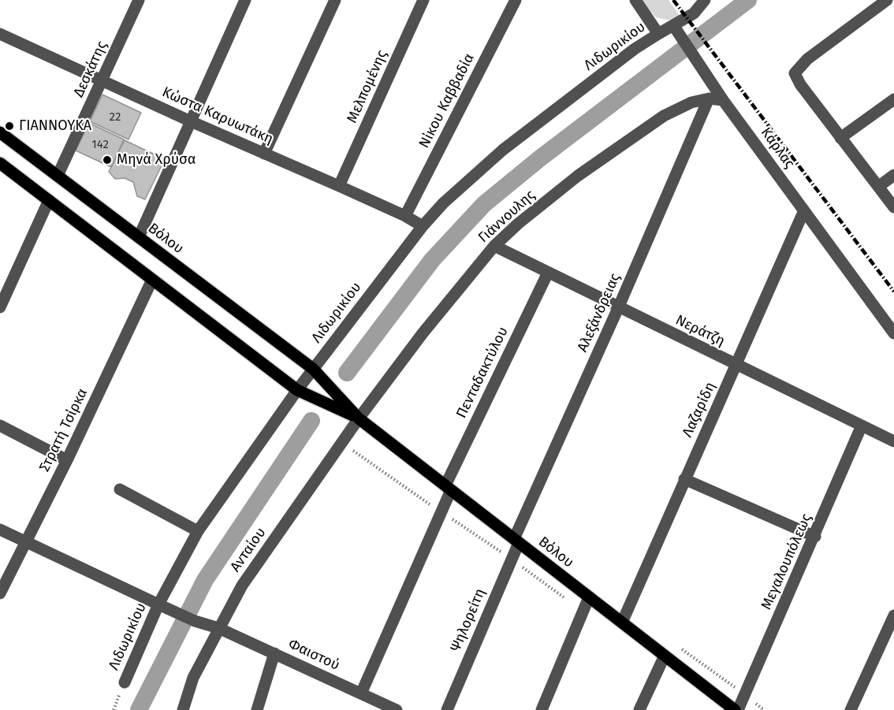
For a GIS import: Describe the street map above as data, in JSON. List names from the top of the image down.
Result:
{
  "streets": {
    "main road": ["Βόλου"],
    "street": [
      "Λιδωρικίου",
      "Δεσκάτης",
      "Μελπομένης",
      "Νίκου Καββαδία",
      "Κώστα Καρυωτάκη",
      "Κάρλας",
      "Γιάννουλης",
      "Αλεξάνδρειας",
      "Νεράτζη",
      "Πενταδακτύλου",
      "Λαζαρίδη",
      "Στρατή Τσίρκα",
      "Ανταίου",
      "Μεγαλουπόλεως",
      "Ψηλορείτη",
      "Φαιστού"
    ]
  },
  "crossings": [
    ["Λιδωρικίου", "Κώστα Καρυωτάκη"],
    ["Λιδωρικίου", "Βόλου"],
    ["Λιδωρικίου", "Φαιστού"],
    ["Δεσκάτης", "Κώστα Καρυωτάκη"],
    ["Δεσκάτης", "Βόλου"],
    ["Μελπομένης", "Κώστα Καρυωτάκη"],
    ["Νίκου Καββαδία", "Κώστα Καρυωτάκη"],
    ["Κάρλας", "Γιάννουλης"],
    ["Κάρλας", "Λαζαρίδη"],
    ["Γιάννουλης", "Βόλου"],
    ["Γιάννουλης", "Αλεξάνδρειας"],
    ["Γιάννουλης", "Νεράτζη"],
    ["Γιάννουλης", "Ανταίου"],
    ["Βόλου", "Αλεξάνδρειας"],
    ["Βόλου", "Πενταδακτύλου"],
    ["Βόλου", "Λαζαρίδη"],
    ["Βόλου", "Ανταίου"],
    ["Βόλου", "Μεγαλουπόλεως"],
    ["Βόλου", "Ψηλορείτη"],
    ["Αλεξάνδρειας", "Νεράτζη"],
    ["Αλεξάνδρειας", "Ψηλορείτη"],
    ["Νεράτζη", "Πενταδακτύλου"],
    ["Νεράτζη", "Λαζαρίδη"],
    ["Νεράτζη", "Μεγαλουπόλεως"],
    ["Πενταδακτύλου", "Φαιστού"],
    ["Στρατή Τσίρκα", "Φαιστού"],
    ["Ανταίου", "Φαιστού"]
  ],
  "places": ["ΓΙΑΝΝΟΥΚΑ", "Μηνά Χρύσα"],
  "house_numbers": ["22", "142"]
}
